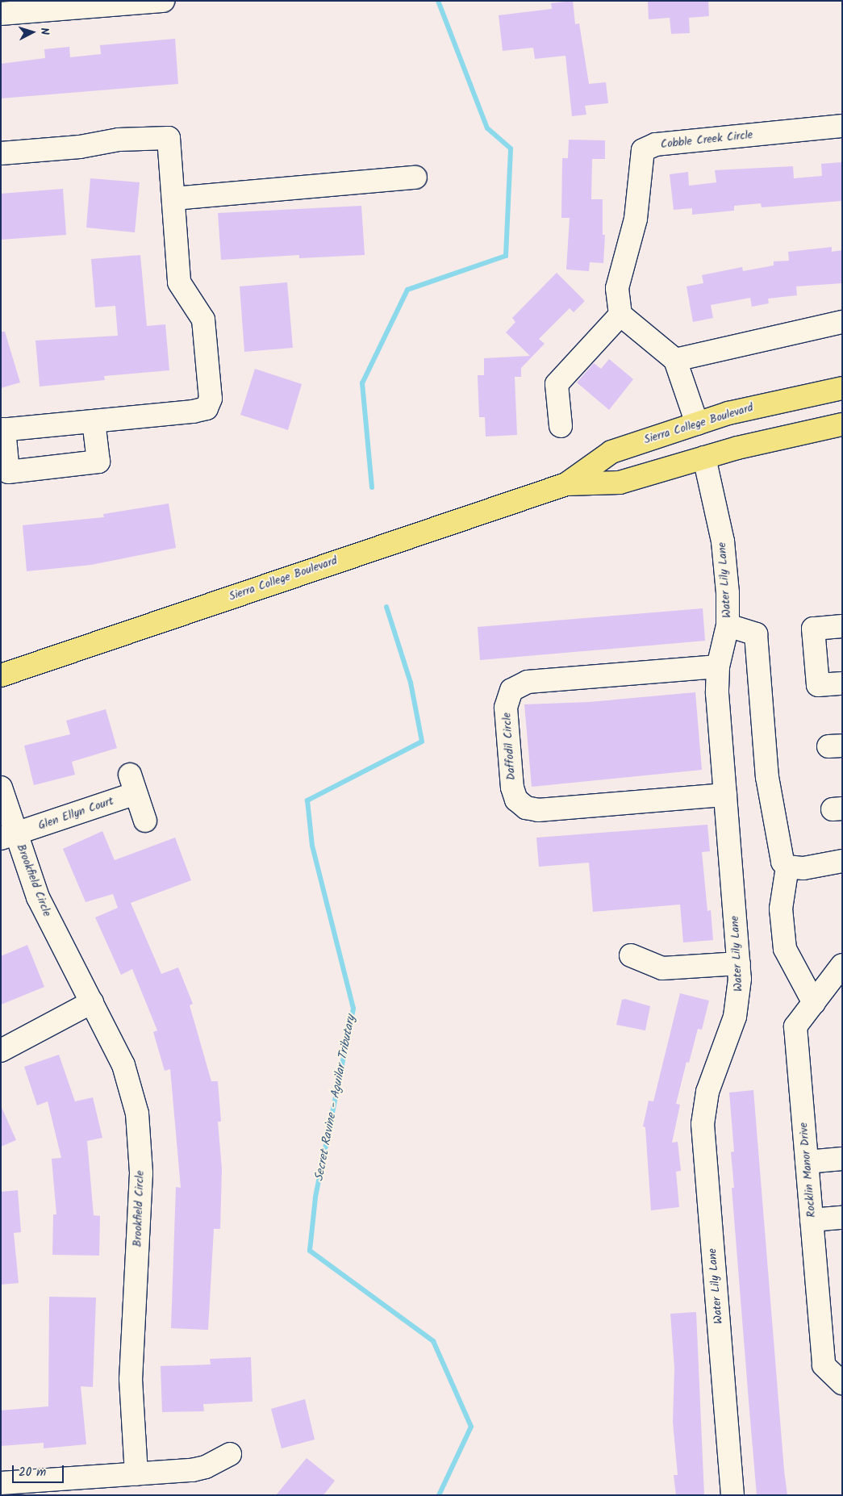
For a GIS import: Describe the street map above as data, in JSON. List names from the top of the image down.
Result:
{
  "streets": {
    "main road": ["Sierra College Boulevard"],
    "street": [
      "Cobble Creek Circle",
      "Water Lily Lane",
      "Daffodil Circle",
      "Glen Ellyn Court",
      "Brookfield Circle",
      "Rocklin Manor Drive"
    ]
  },
  "crossings": [
    ["Sierra College Boulevard", "Water Lily Lane"],
    ["Water Lily Lane", "Daffodil Circle"],
    ["Glen Ellyn Court", "Brookfield Circle"]
  ],
  "water": ["Secret Ravine - Aguilar Tributary"],
  "scale_bar": "20 m",
  "north": "right"
}
